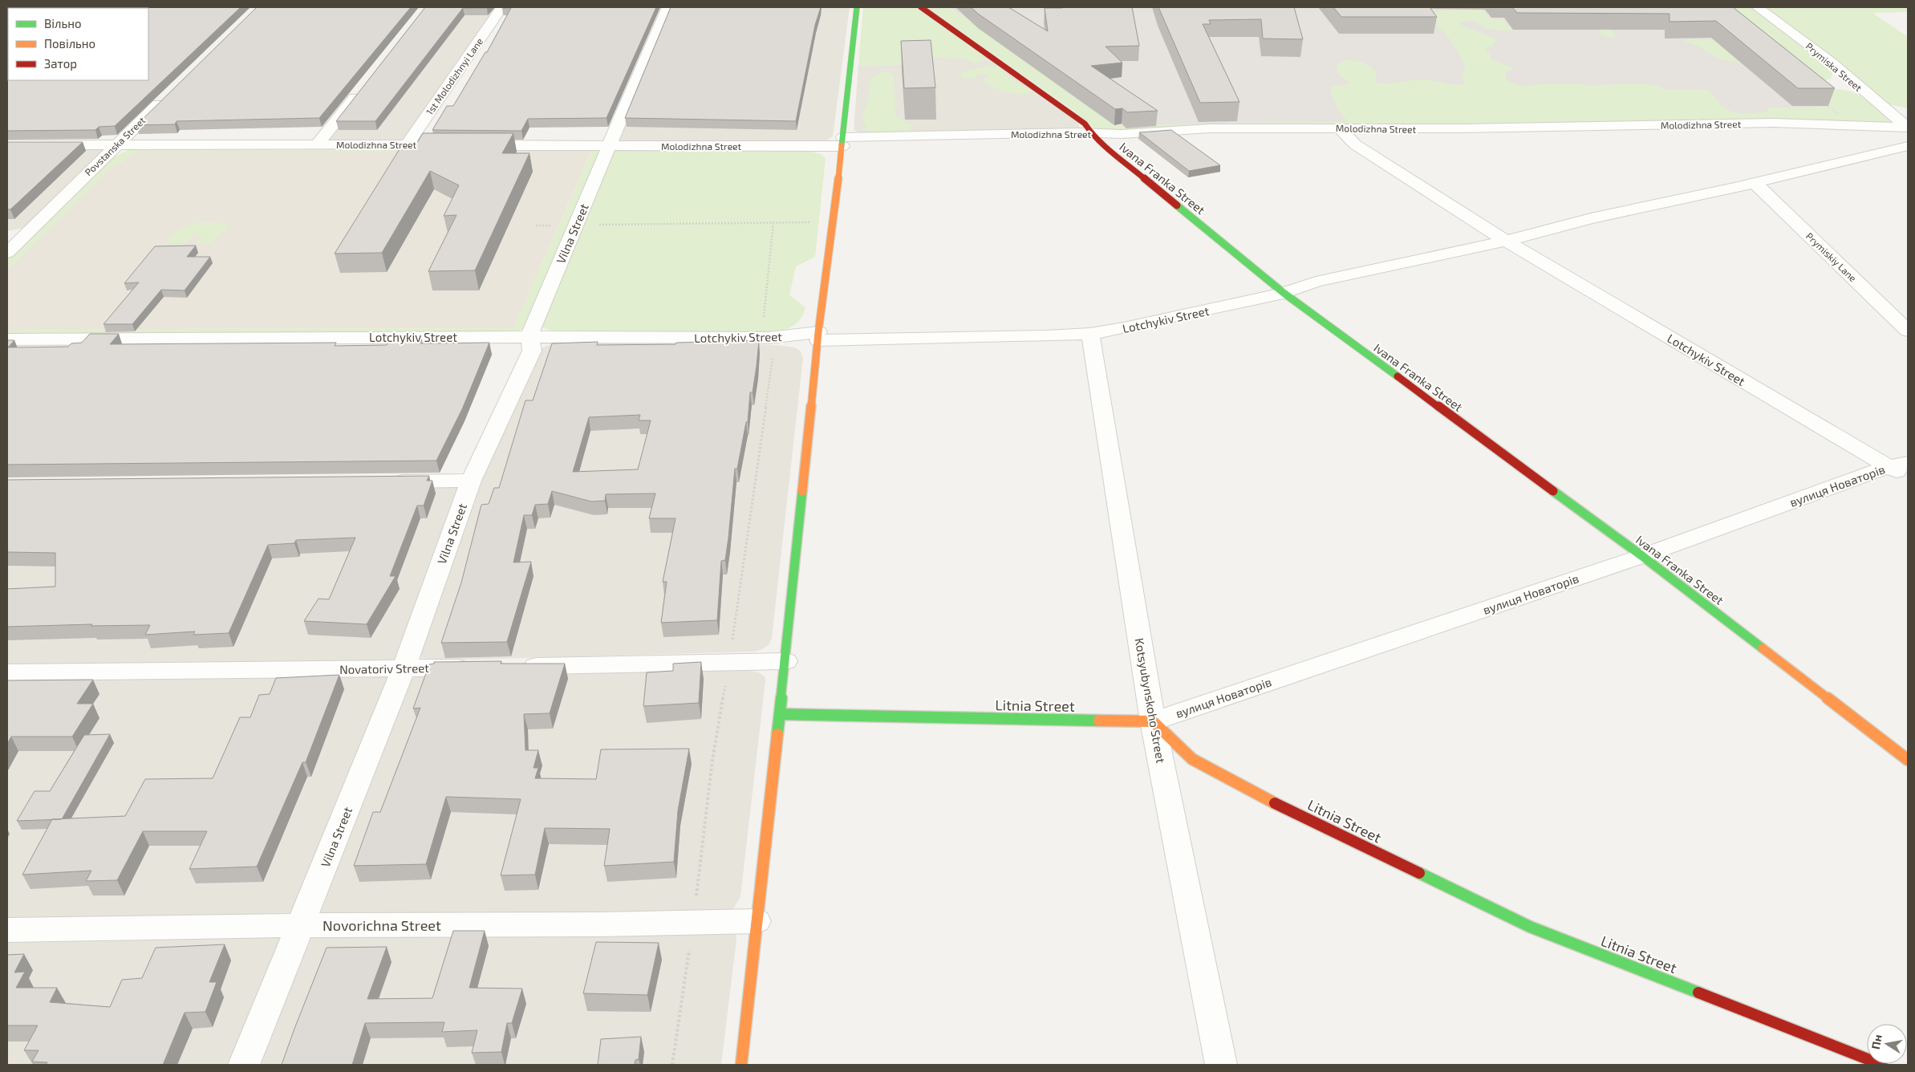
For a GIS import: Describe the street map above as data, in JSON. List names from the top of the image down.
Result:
{
  "streets": {
    "street": [
      "Prymiska Street",
      "1st Molodizhnyi Lane",
      "Molodizhna Street",
      "Povstanska Street",
      "Ivana Franka Street",
      "Vilna Street",
      "Prymiskiy Lane",
      "Lotchykiv Street",
      "вулиця Новаторів",
      "Novatoriv Street",
      "Kotsyubynskoho Street",
      "Litnia Street",
      "Novorichna Street"
    ]
  },
  "crossings": [
    ["Prymiska Street", "Molodizhna Street"],
    ["1st Molodizhnyi Lane", "Molodizhna Street"],
    ["Molodizhna Street", "Povstanska Street"],
    ["Molodizhna Street", "Ivana Franka Street"],
    ["Molodizhna Street", "Vilna Street"],
    ["Molodizhna Street", "Lotchykiv Street"],
    ["Ivana Franka Street", "Lotchykiv Street"],
    ["Ivana Franka Street", "вулиця Новаторів"],
    ["Vilna Street", "Lotchykiv Street"],
    ["Vilna Street", "Novatoriv Street"],
    ["Vilna Street", "Novorichna Street"],
    ["Prymiskiy Lane", "Lotchykiv Street"],
    ["Lotchykiv Street", "вулиця Новаторів"],
    ["Lotchykiv Street", "Kotsyubynskoho Street"],
    ["вулиця Новаторів", "Kotsyubynskoho Street"],
    ["вулиця Новаторів", "Litnia Street"],
    ["Kotsyubynskoho Street", "Litnia Street"]
  ],
  "legend": ["Вільно", "Повільно", "Затор"],
  "north": "left"
}
